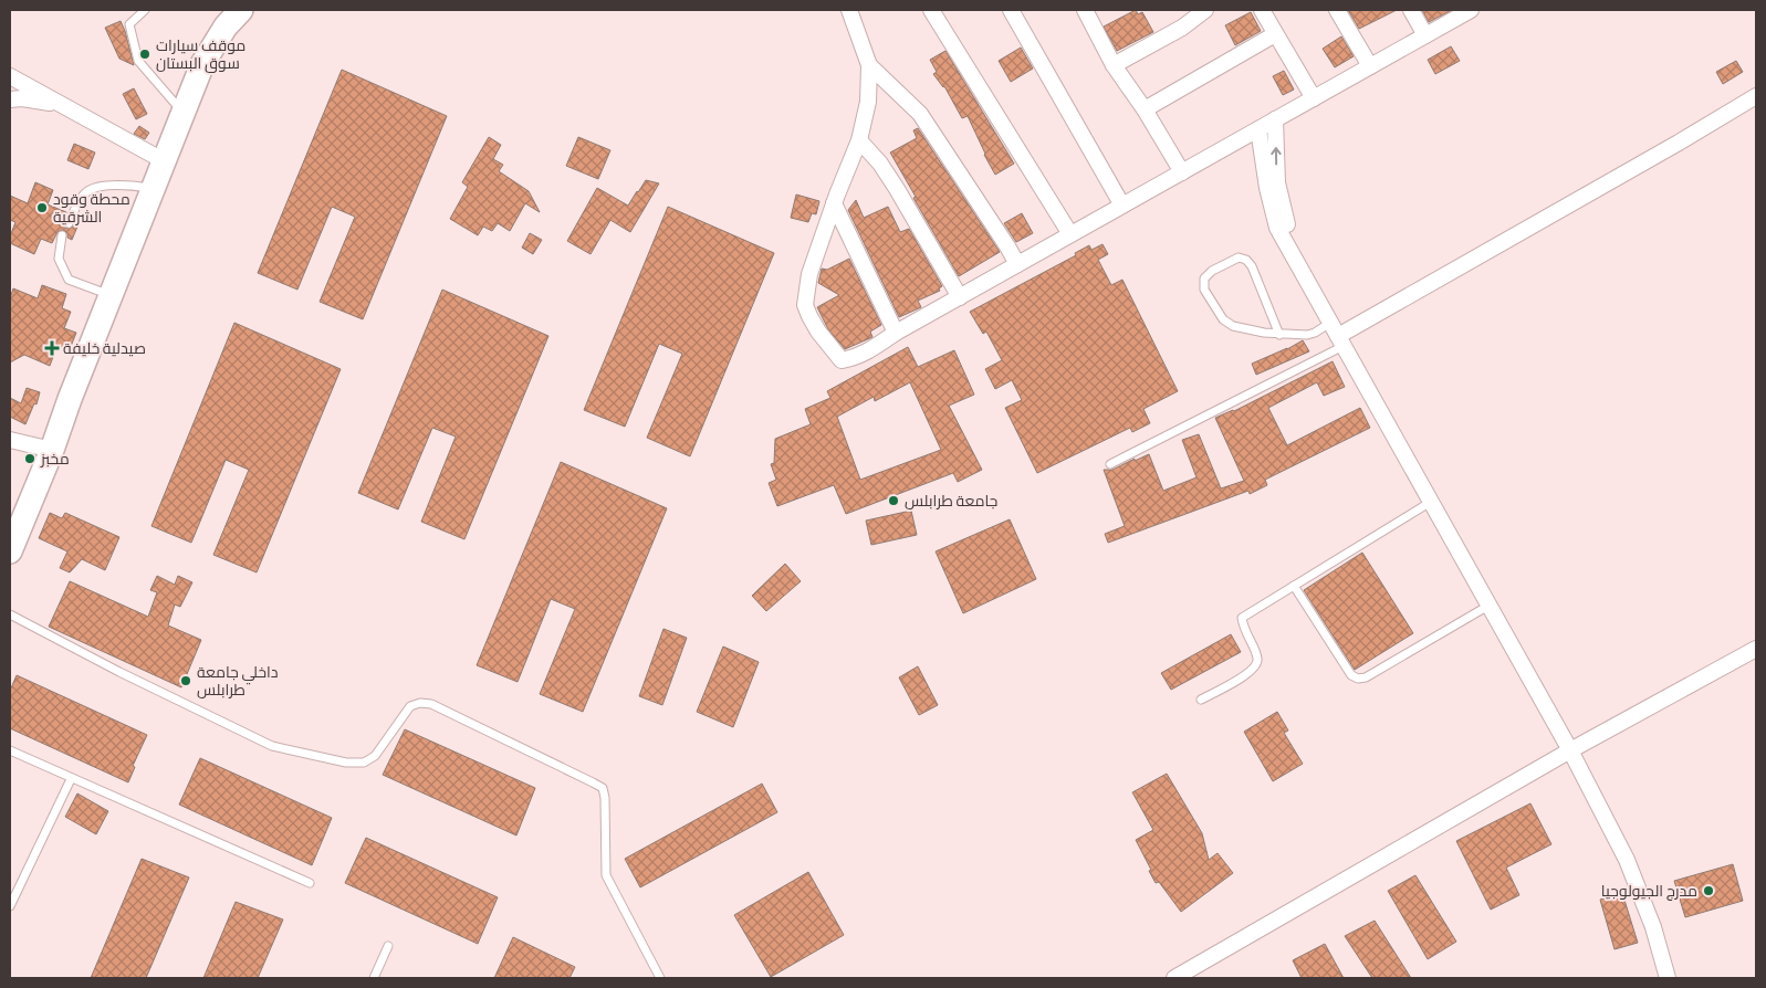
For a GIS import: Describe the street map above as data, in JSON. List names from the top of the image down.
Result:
{
  "places": {
    "other": [
      "موقف سيارات سوق البستان",
      "محطة وقود الشرقية",
      "مخبز",
      "جامعة طرابلس",
      "داخلي جامعة طرابلس",
      "مدرج الجيولوجيا"
    ],
    "health": ["صيدلية خليفة"]
  }
}
